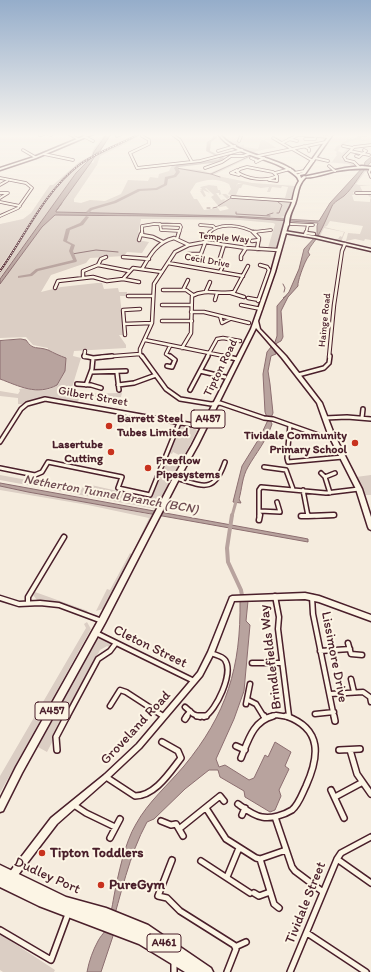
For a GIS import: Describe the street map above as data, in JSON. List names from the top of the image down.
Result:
{
  "streets": {
    "highway": ["Dudley Port", "A461"],
    "main road": ["Tipton Road", "A457"],
    "street": [
      "Temple Way",
      "Cecil Drive",
      "Hainge Road",
      "Gilbert Street",
      "Cleton Street",
      "Brindlefields Way",
      "Lissimore Drive",
      "Groveland Road",
      "Tividale Street"
    ]
  },
  "crossings": [
    ["Temple Way", "Cecil Drive"],
    ["Tipton Road", "Gilbert Street"],
    ["Tipton Road", "A457"],
    ["A457", "Cleton Street"],
    ["Cleton Street", "Groveland Road"],
    ["Brindlefields Way", "Groveland Road"],
    ["Groveland Road", "Dudley Port"],
    ["Dudley Port", "A461"]
  ],
  "water": ["Netherton Tunnel Branch (BCN)"],
  "places": [
    "Barrett Steel Tubes Limited",
    "Tividale Community Primary School",
    "Lasertube Cutting",
    "Freeflow Pipesystems",
    "Tipton Toddlers",
    "PureGym"
  ]
}
